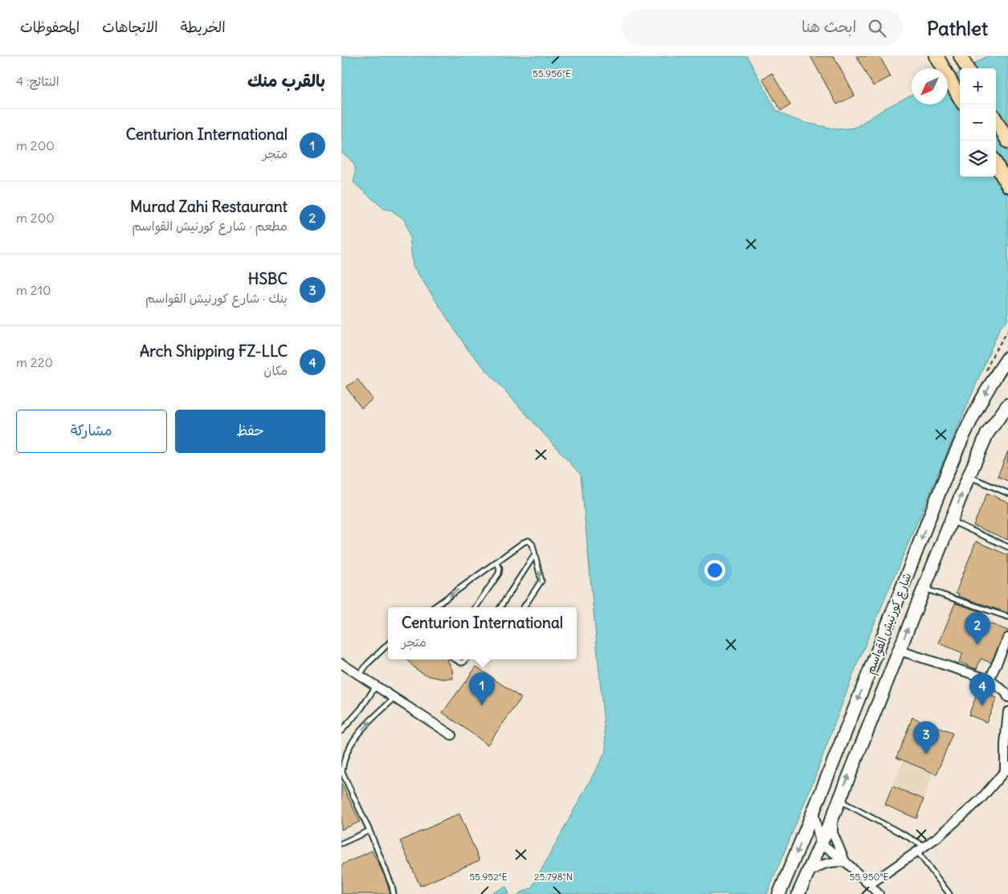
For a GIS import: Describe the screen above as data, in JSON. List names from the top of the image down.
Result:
{
  "streets": {
    "main road": ["شارع كورنيش القواسم"]
  },
  "north": "bottom left",
  "page": {
    "header": "Pathlet",
    "search": "ابحث هنا",
    "nav": ["الخريطة", "الاتجاهات", "المحفوظات"],
    "heading": ["بالقرب منك", "النتائج: 4"],
    "map_buttons": ["+", "−"],
    "list": [
      {
        "mark": "1",
        "name": "Centurion International",
        "note": "متجر",
        "value": "200 m"
      },
      {
        "mark": "2",
        "name": "Murad Zahi Restaurant",
        "note": "مطعم · شارع كورنيش القواسم",
        "value": "200 m"
      },
      {
        "mark": "3",
        "name": "HSBC",
        "note": "بنك · شارع كورنيش القواسم",
        "value": "210 m"
      },
      {
        "mark": "4",
        "name": "Arch Shipping FZ-LLC",
        "note": "مكان",
        "value": "220 m"
      }
    ],
    "buttons": ["حفظ", "مشاركة"],
    "popup": ["Centurion International", "متجر"],
    "pins": [
      "2",
      "1",
      "4",
      "3"
    ]
  },
  "coordinates": [
    "55.956°E",
    "55.952°E",
    "25.798°N",
    "55.950°E"
  ]
}
